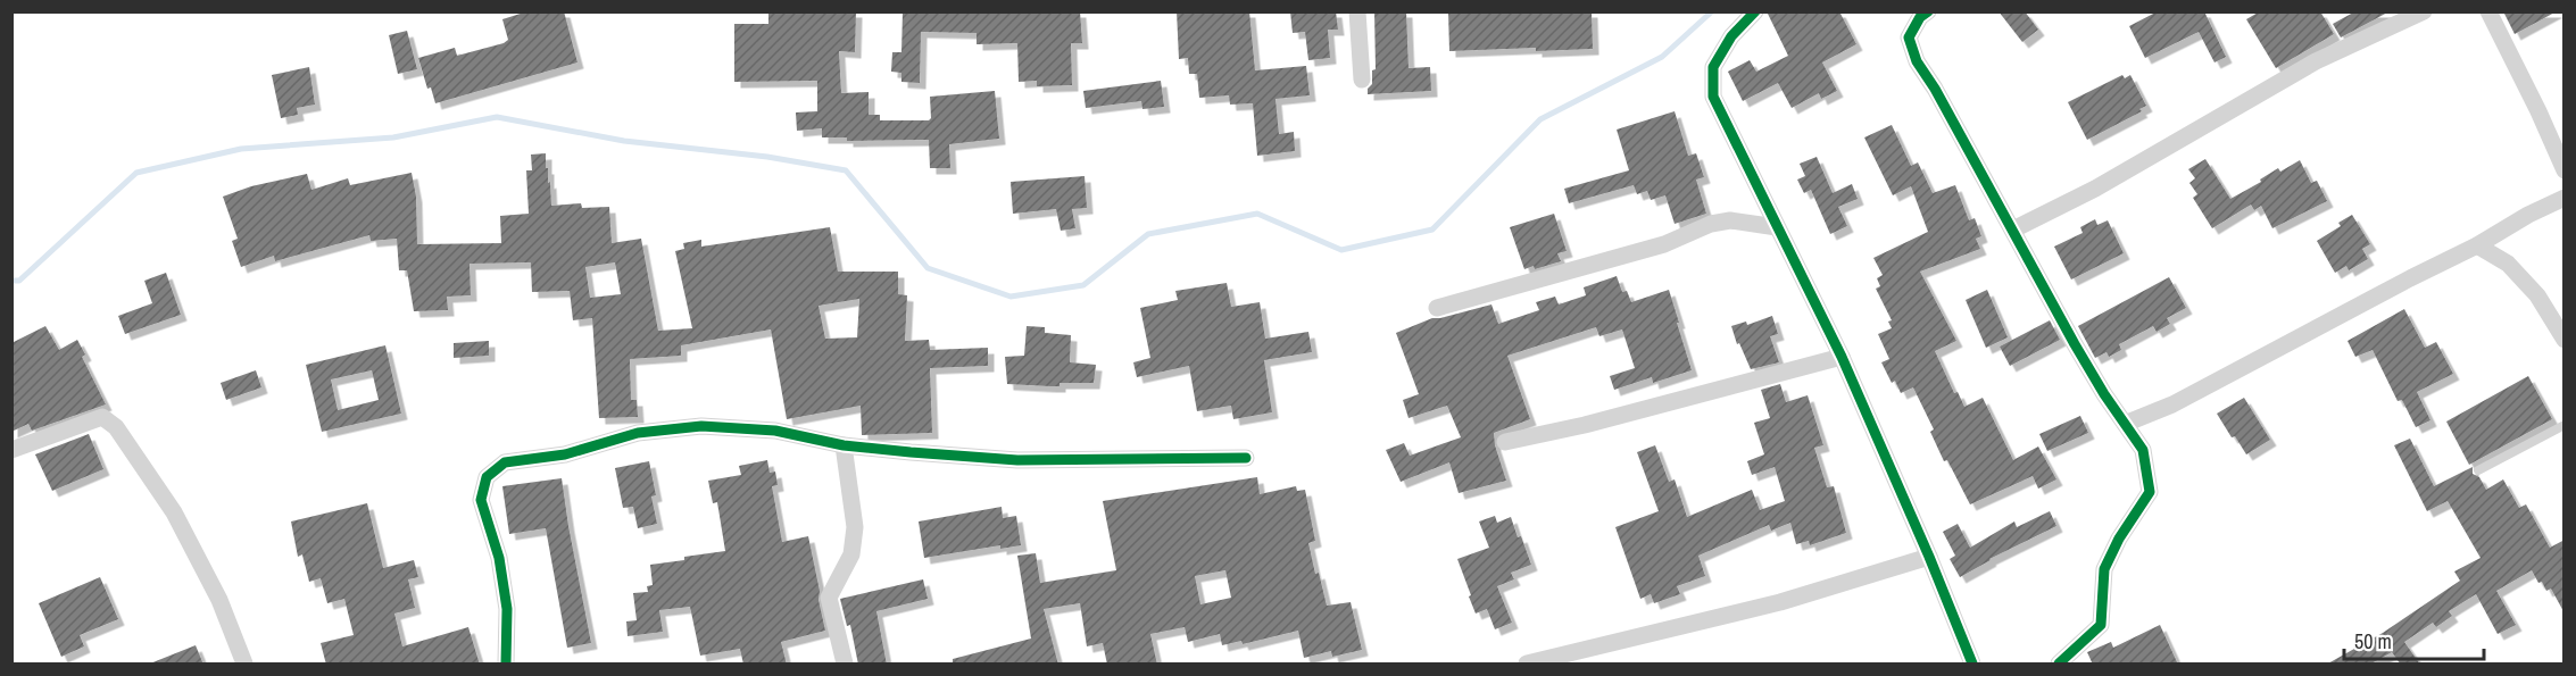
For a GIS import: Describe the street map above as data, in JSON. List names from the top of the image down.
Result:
{
  "scale_bar": "50 m"
}
